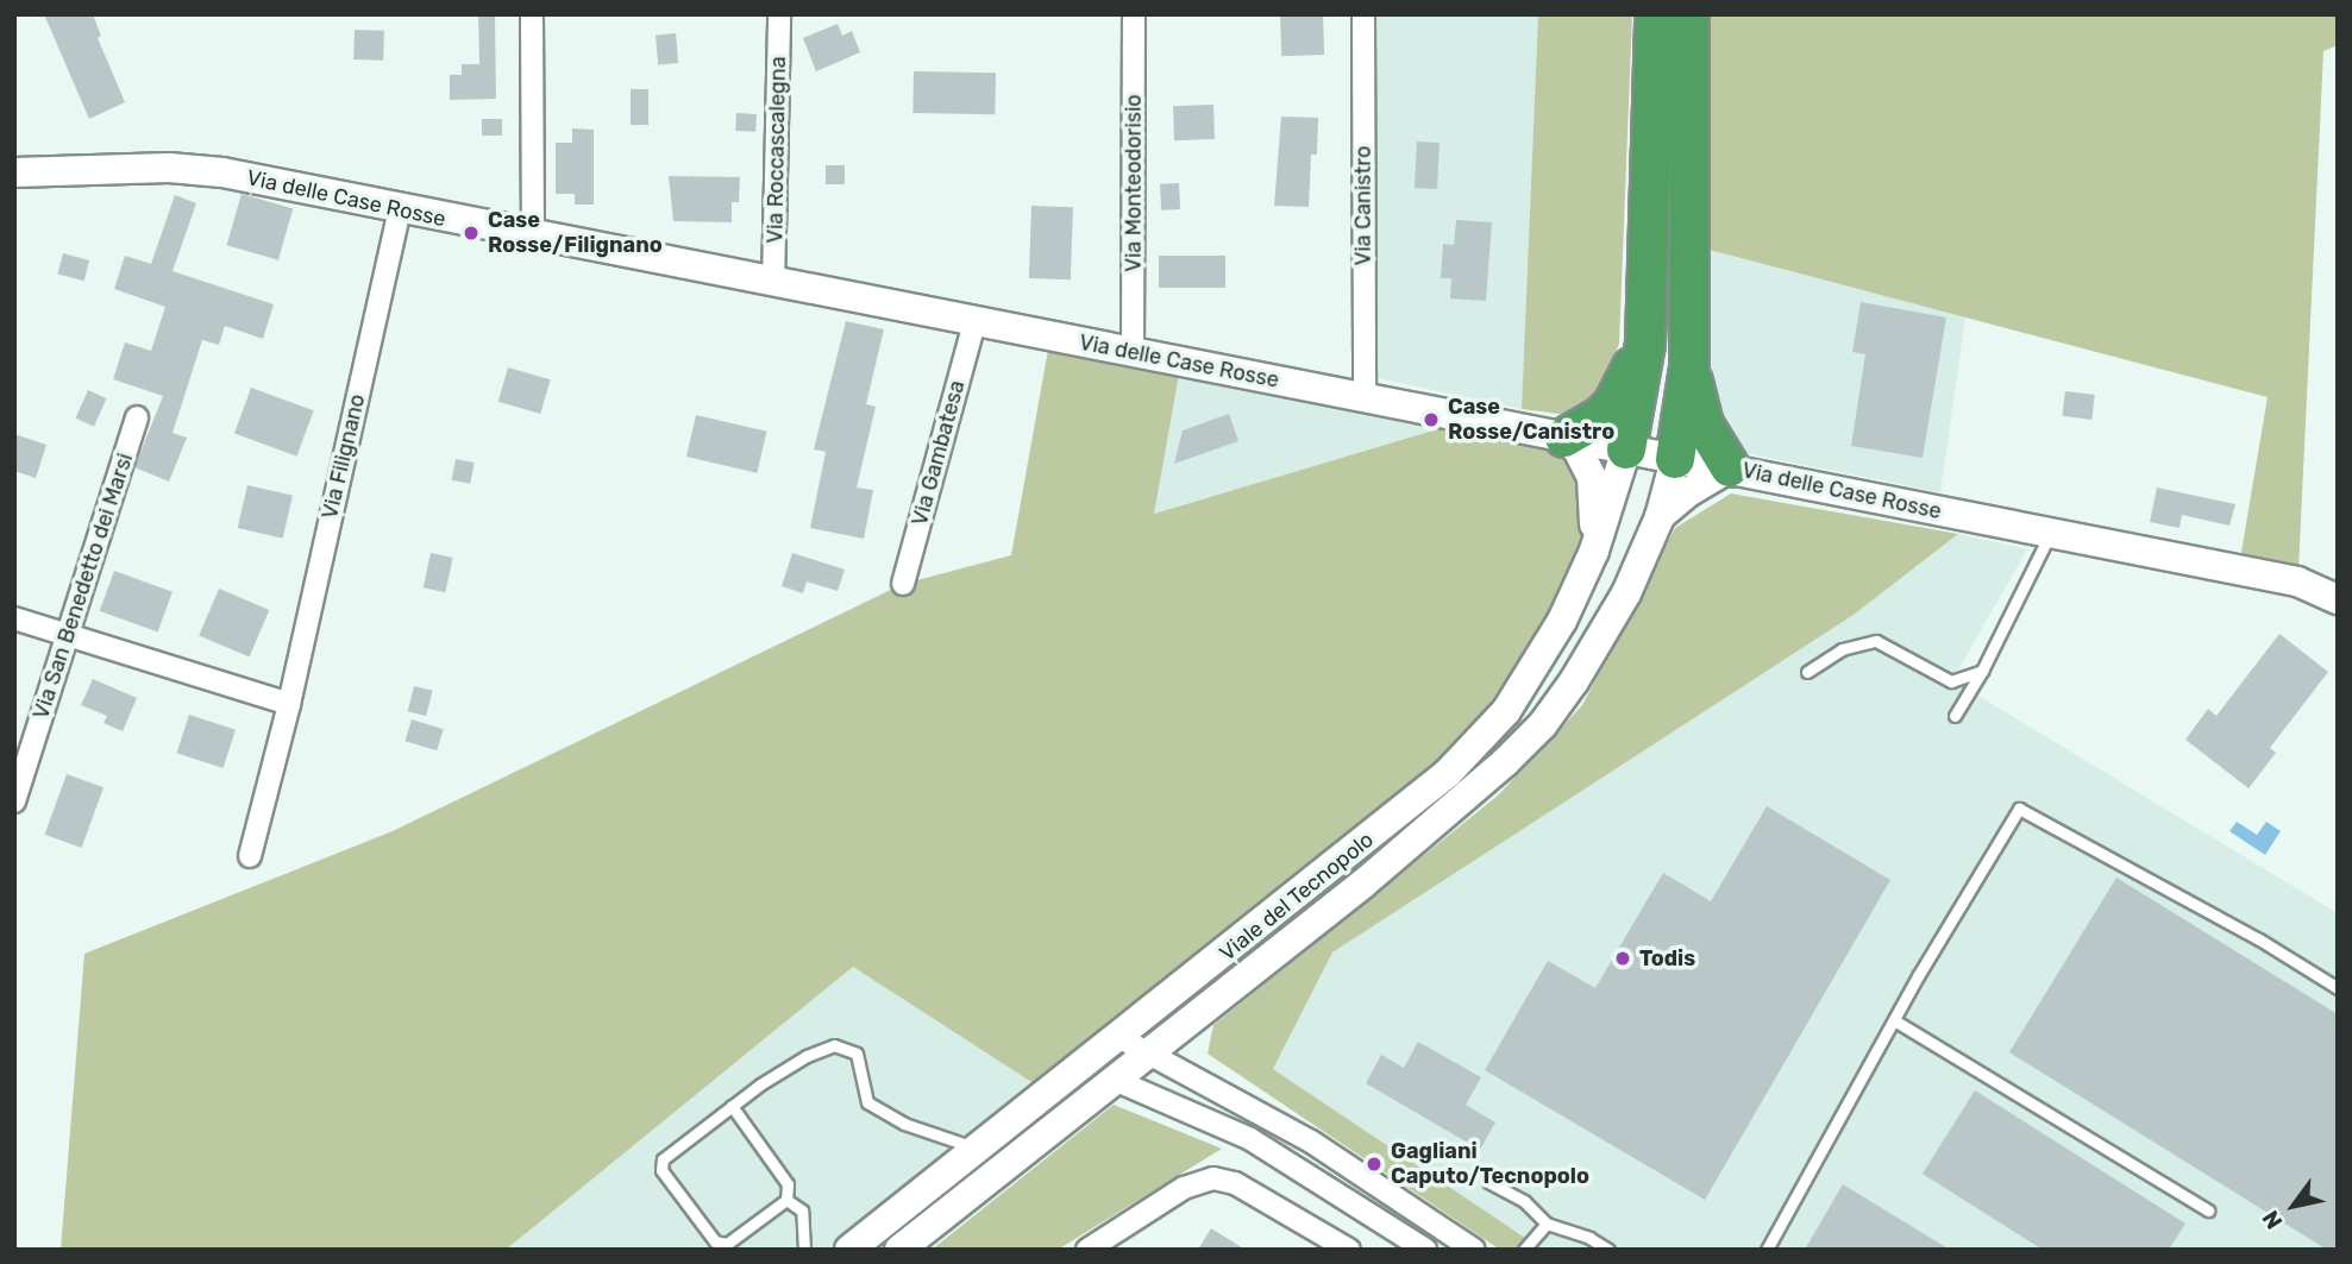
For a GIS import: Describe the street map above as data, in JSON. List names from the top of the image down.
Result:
{
  "streets": {
    "main road": ["Via delle Case Rosse", "Viale del Tecnopolo"],
    "street": [
      "Via Roccascalegna",
      "Via Monteodorisio",
      "Via Canistro",
      "Via Gambatesa",
      "Via Filignano",
      "Via San Benedetto dei Marsi"
    ]
  },
  "crossings": [
    ["Via Roccascalegna", "Via delle Case Rosse"],
    ["Via Monteodorisio", "Via delle Case Rosse"],
    ["Via delle Case Rosse", "Via Canistro"],
    ["Via delle Case Rosse", "Via Gambatesa"],
    ["Via delle Case Rosse", "Via Filignano"],
    ["Via delle Case Rosse", "Viale del Tecnopolo"]
  ],
  "places": [
    "Case Rosse/Filignano",
    "Case Rosse/Canistro",
    "Todis",
    "Gagliani Caputo/Tecnopolo"
  ],
  "north": "bottom left"
}
